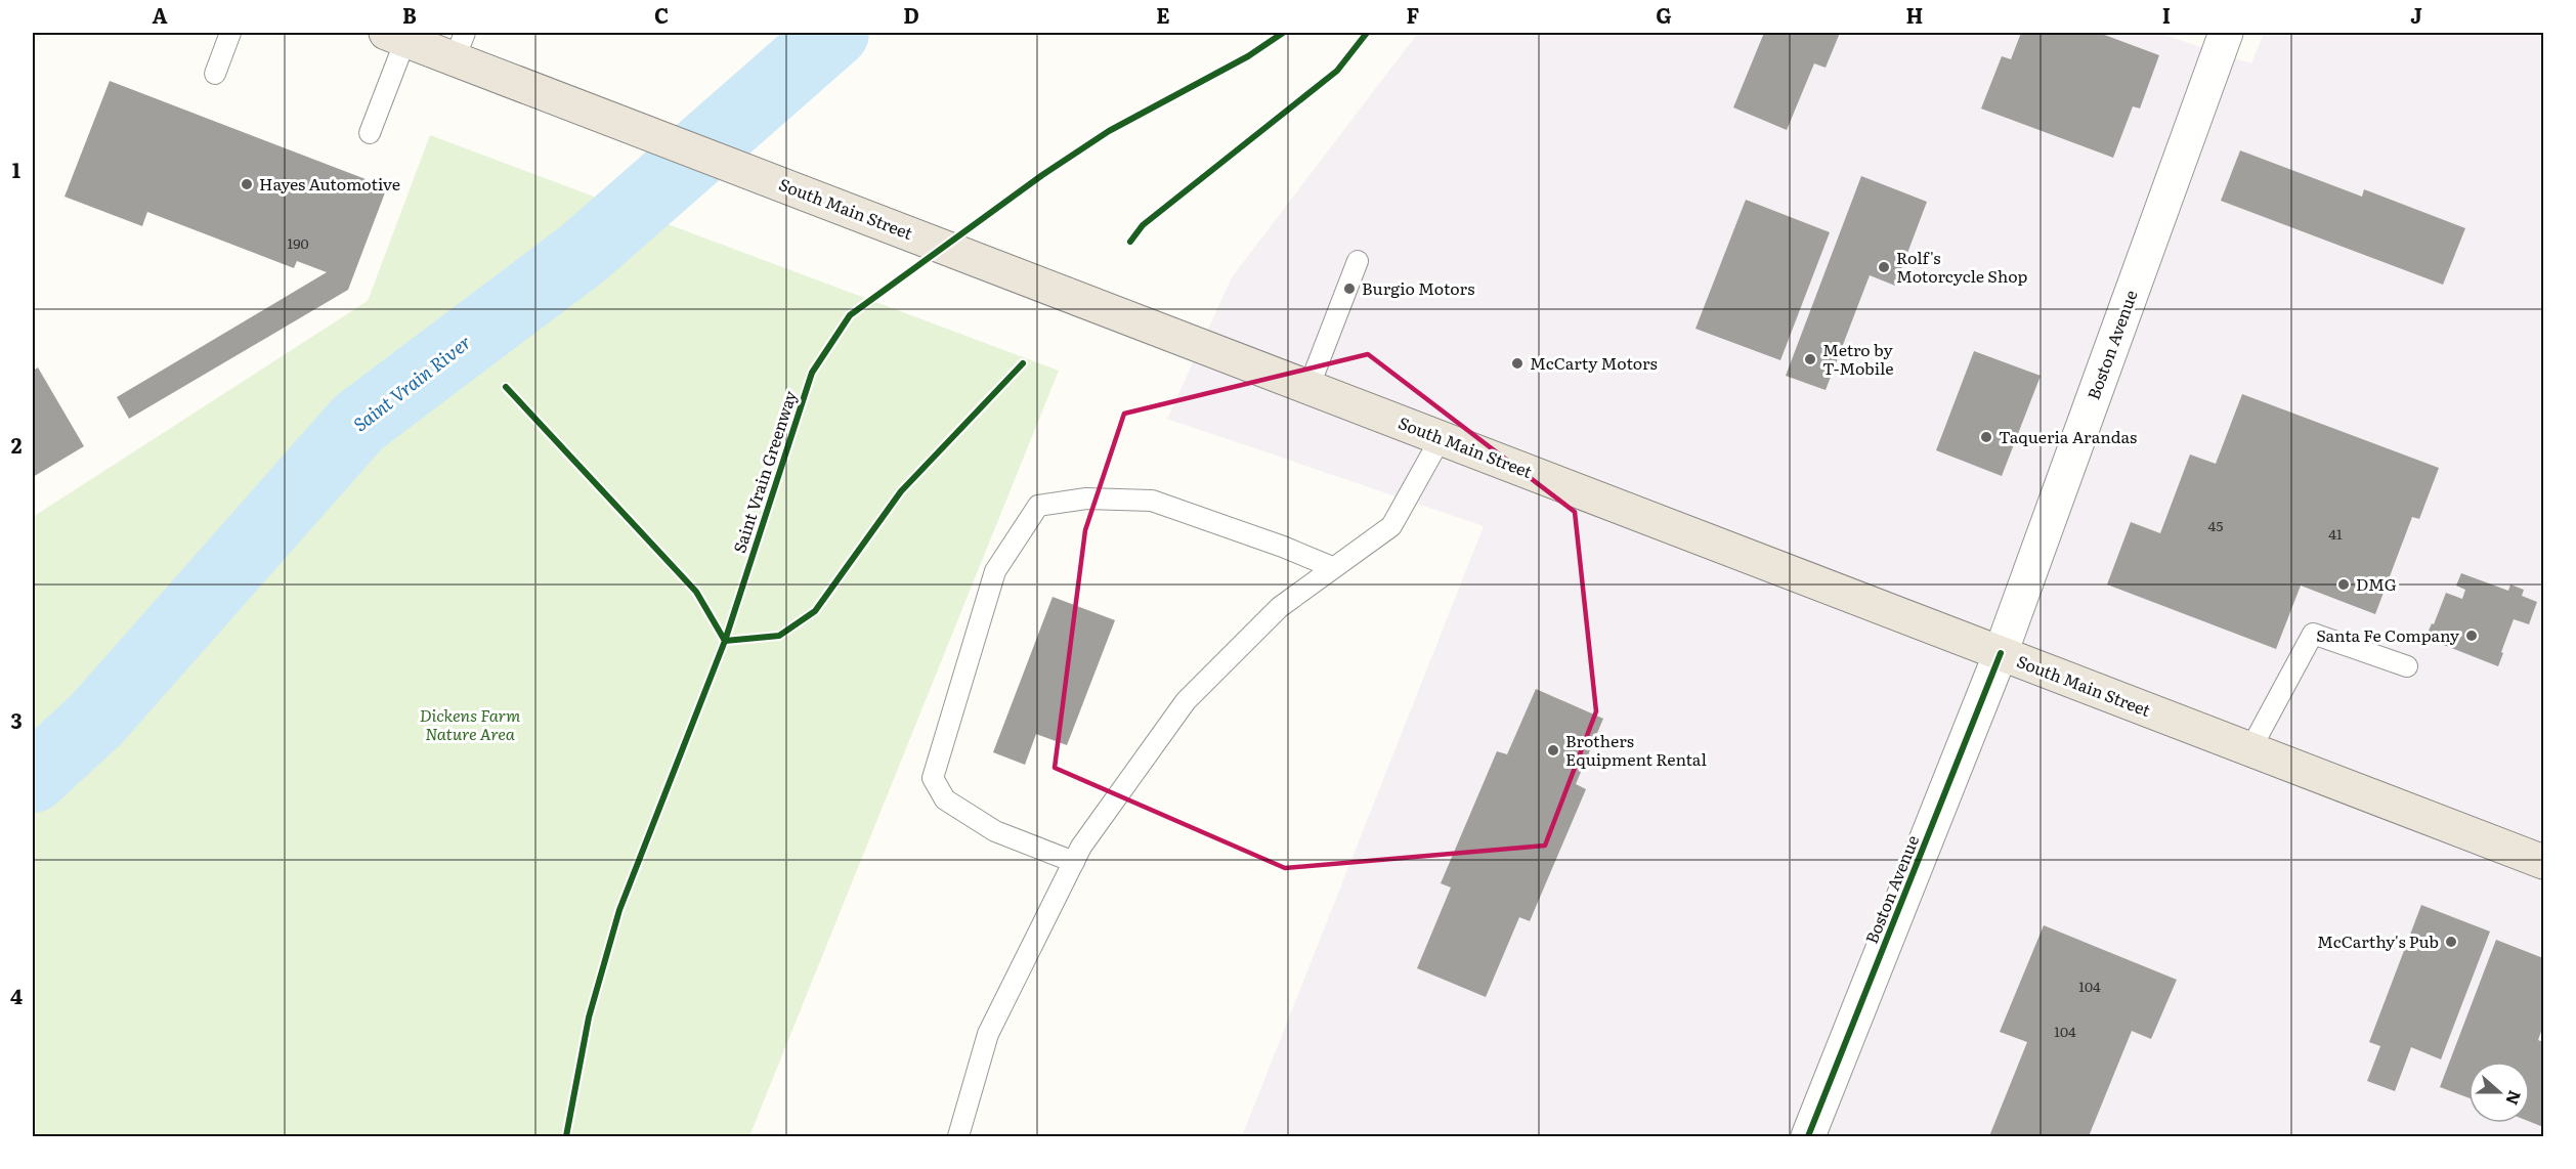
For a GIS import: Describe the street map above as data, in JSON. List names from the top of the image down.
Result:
{
  "streets": {
    "highway": ["South Main Street"],
    "street": ["Boston Avenue"],
    "cycle path": ["Saint Vrain Greenway"]
  },
  "crossings": [
    ["South Main Street", "Boston Avenue"]
  ],
  "water": ["Saint Vrain River"],
  "parks": ["Dickens Farm Nature Area"],
  "places": [
    "Hayes Automotive",
    "Rolf's Motorcycle Shop",
    "Burgio Motors",
    "Metro by T-Mobile",
    "McCarty Motors",
    "Taqueria Arandas",
    "DMG",
    "Santa Fe Company",
    "Brothers Equipment Rental",
    "McCarthy's Pub"
  ],
  "house_numbers": [
    "190",
    "45",
    "41",
    "104",
    "104"
  ],
  "north": "right",
  "grid": {
    "columns": [
      "A",
      "B",
      "C",
      "D",
      "E",
      "F",
      "G",
      "H",
      "I",
      "J"
    ],
    "rows": [
      "1",
      "2",
      "3",
      "4"
    ]
  }
}
